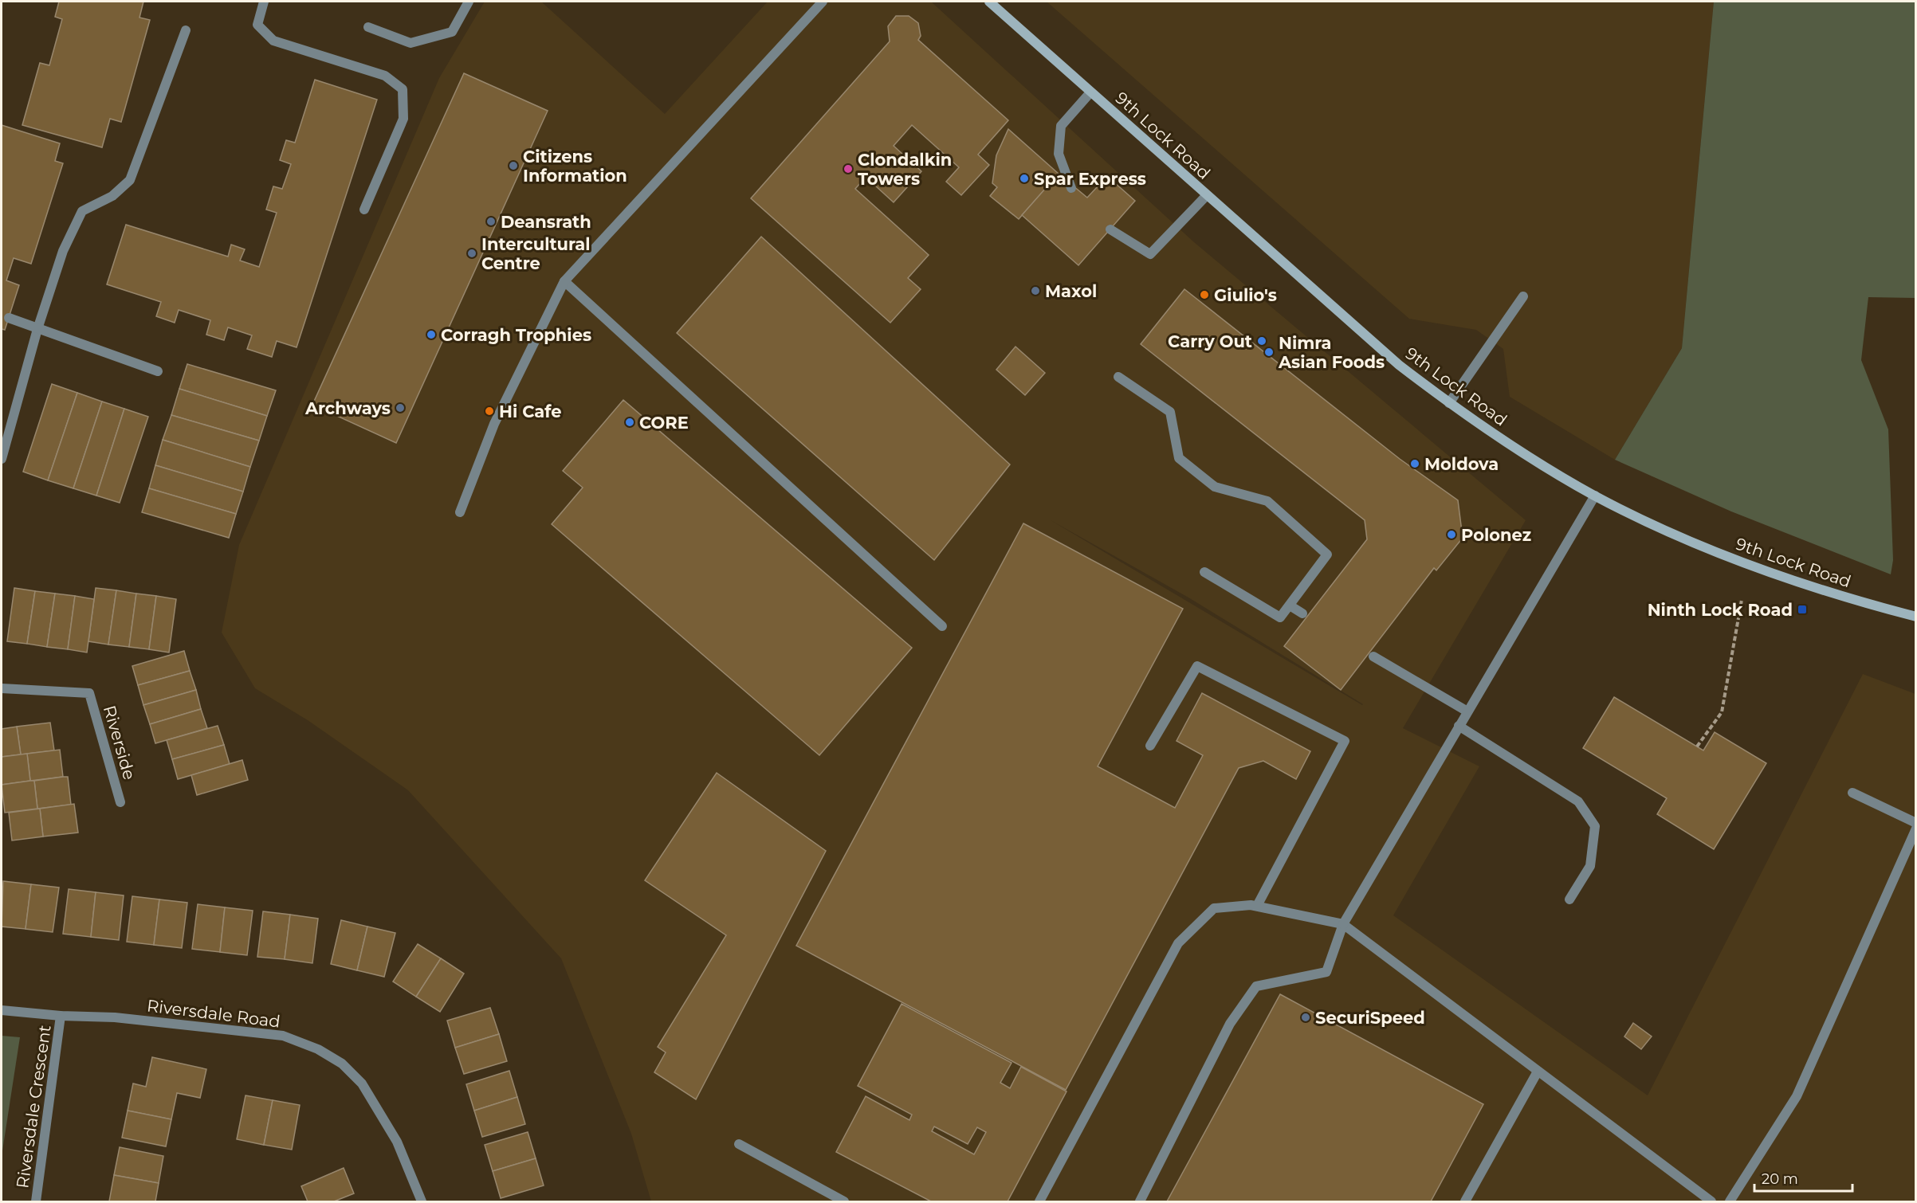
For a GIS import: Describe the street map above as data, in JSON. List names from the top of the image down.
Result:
{
  "streets": {
    "street": [
      "9th Lock Road",
      "Riverside",
      "Riversdale Road",
      "Riversdale Crescent"
    ]
  },
  "crossings": [
    ["Riversdale Road", "Riversdale Crescent"]
  ],
  "places": {
    "other": [
      "Citizens Information",
      "Clondalkin Towers",
      "Spar Express",
      "Deansrath",
      "Intercultural Centre",
      "Maxol",
      "Giulio's",
      "Corragh Trophies",
      "Carry Out",
      "Nimra Asian Foods",
      "Archways",
      "Hi Cafe",
      "CORE",
      "Moldova",
      "Polonez",
      "SecuriSpeed"
    ],
    "transit": ["Ninth Lock Road"]
  },
  "scale_bar": "20 m"
}
